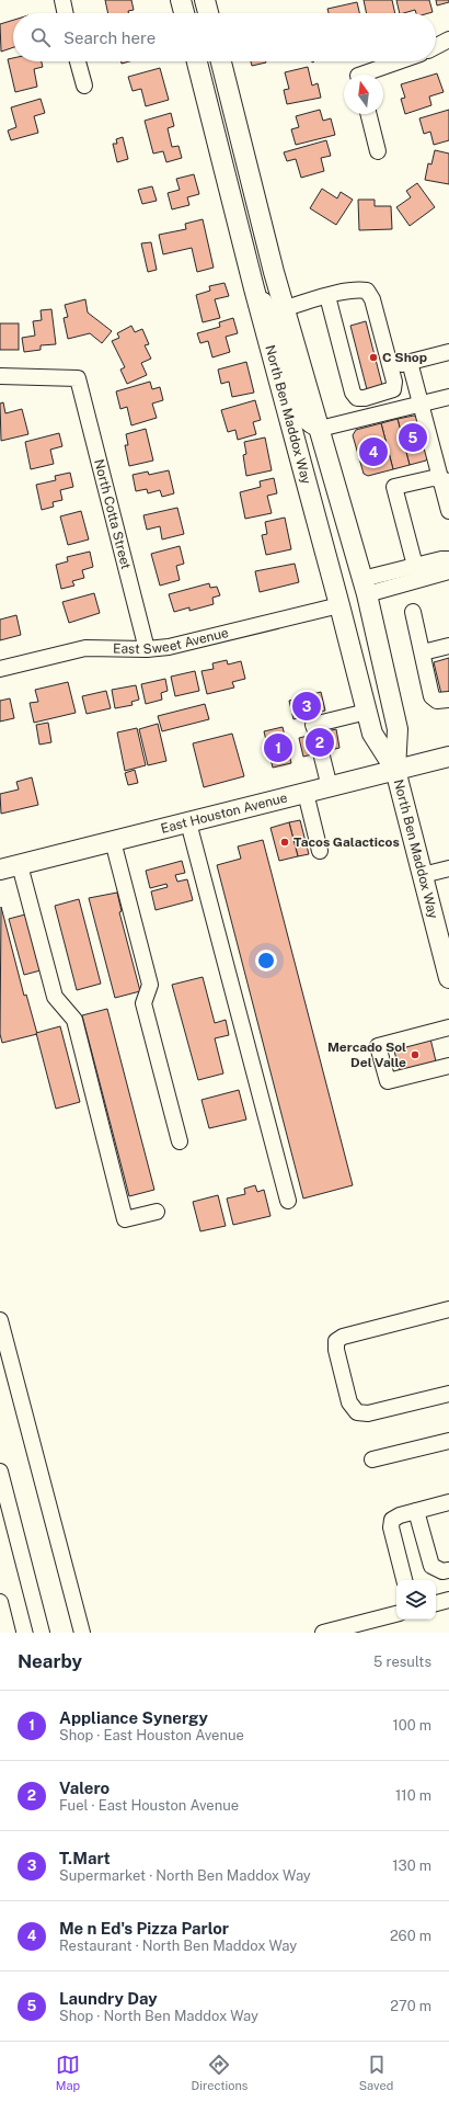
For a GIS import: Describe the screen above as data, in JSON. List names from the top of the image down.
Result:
{
  "streets": {
    "main road": ["North Ben Maddox Way", "East Houston Avenue"],
    "street": ["North Cotta Street", "East Sweet Avenue"]
  },
  "crossings": [
    ["North Ben Maddox Way", "East Sweet Avenue"],
    ["North Ben Maddox Way", "East Houston Avenue"],
    ["North Cotta Street", "East Sweet Avenue"]
  ],
  "places": ["C Shop", "Tacos Galacticos", "Mercado Sol Del Valle"],
  "north": "top",
  "page": {
    "search": "Search here",
    "pins": [
      "5",
      "4",
      "3",
      "2",
      "1"
    ],
    "heading": ["Nearby", "5 results"],
    "list": [
      {
        "mark": "1",
        "name": "Appliance Synergy",
        "note": "Shop · East Houston Avenue",
        "value": "100 m"
      },
      {
        "mark": "2",
        "name": "Valero",
        "note": "Fuel · East Houston Avenue",
        "value": "110 m"
      },
      {
        "mark": "3",
        "name": "T.Mart",
        "note": "Supermarket · North Ben Maddox Way",
        "value": "130 m"
      },
      {
        "mark": "4",
        "name": "Me n Ed's Pizza Parlor",
        "note": "Restaurant · North Ben Maddox Way",
        "value": "260 m"
      },
      {
        "mark": "5",
        "name": "Laundry Day",
        "note": "Shop · North Ben Maddox Way",
        "value": "270 m"
      }
    ],
    "nav": ["Map", "Directions", "Saved"]
  }
}
